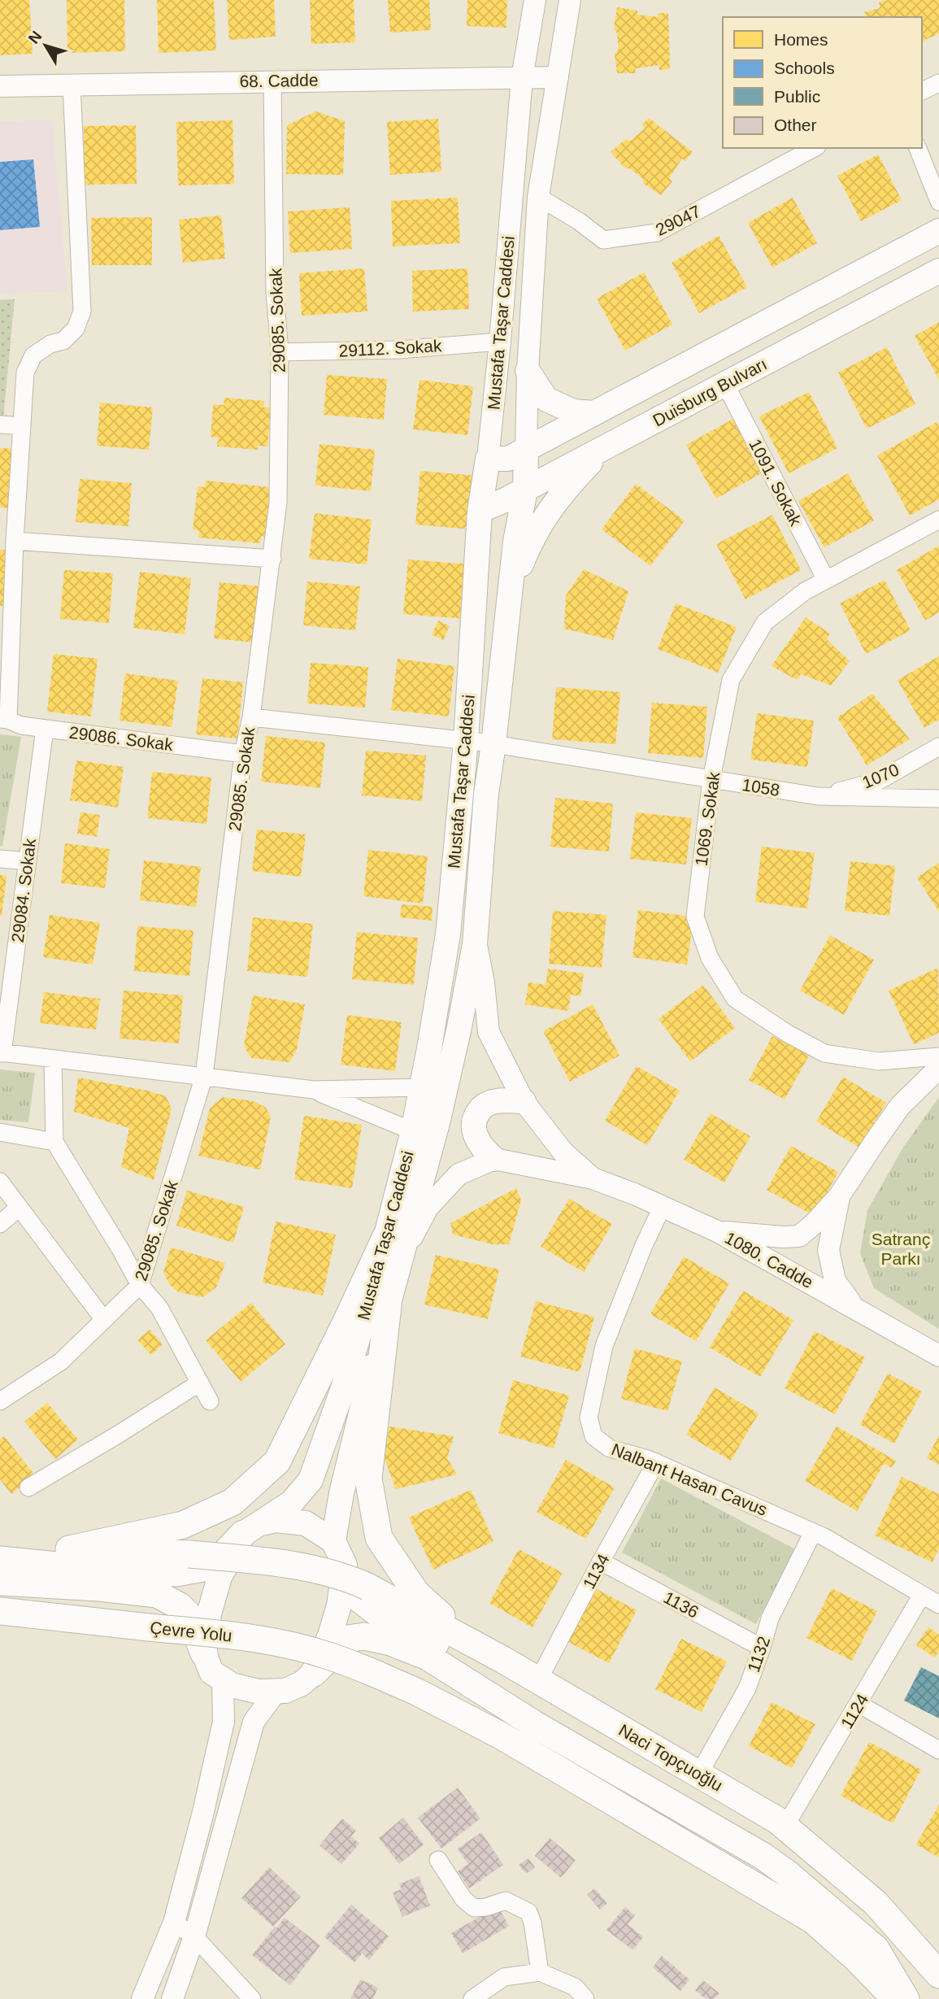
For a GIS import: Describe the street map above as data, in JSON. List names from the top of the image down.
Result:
{
  "streets": {
    "main road": [
      "Mustafa Taşar Caddesi",
      "Duisburg Bulvarı",
      "Çevre Yolu",
      "Naci Topçuoğlu"
    ],
    "street": [
      "68. Cadde",
      "29047",
      "29085. Sokak",
      "29112. Sokak",
      "1091. Sokak",
      "29086. Sokak",
      "1070",
      "1058",
      "1069. Sokak",
      "29084. Sokak",
      "1080. Cadde",
      "Nalbant Hasan Cavus",
      "1134",
      "1136",
      "1132",
      "1124"
    ]
  },
  "crossings": [
    ["68. Cadde", "29085. Sokak"],
    ["68. Cadde", "Mustafa Taşar Caddesi"],
    ["29047", "Mustafa Taşar Caddesi"],
    ["29085. Sokak", "29112. Sokak"],
    ["29085. Sokak", "29086. Sokak"],
    ["Mustafa Taşar Caddesi", "29112. Sokak"],
    ["Mustafa Taşar Caddesi", "Duisburg Bulvarı"],
    ["Mustafa Taşar Caddesi", "1058"],
    ["Duisburg Bulvarı", "1091. Sokak"],
    ["1091. Sokak", "1069. Sokak"],
    ["29086. Sokak", "29084. Sokak"],
    ["1070", "1058"],
    ["1058", "1069. Sokak"],
    ["1080. Cadde", "Nalbant Hasan Cavus"],
    ["Nalbant Hasan Cavus", "1134"],
    ["Nalbant Hasan Cavus", "1132"],
    ["Nalbant Hasan Cavus", "1124"],
    ["1134", "1136"],
    ["1134", "Naci Topçuoğlu"],
    ["1136", "1132"],
    ["1132", "Naci Topçuoğlu"],
    ["1124", "Naci Topçuoğlu"]
  ],
  "parks": ["Satranç Parkı"],
  "legend": [
    "Homes",
    "Schools",
    "Public",
    "Other"
  ],
  "north": "top left"
}
